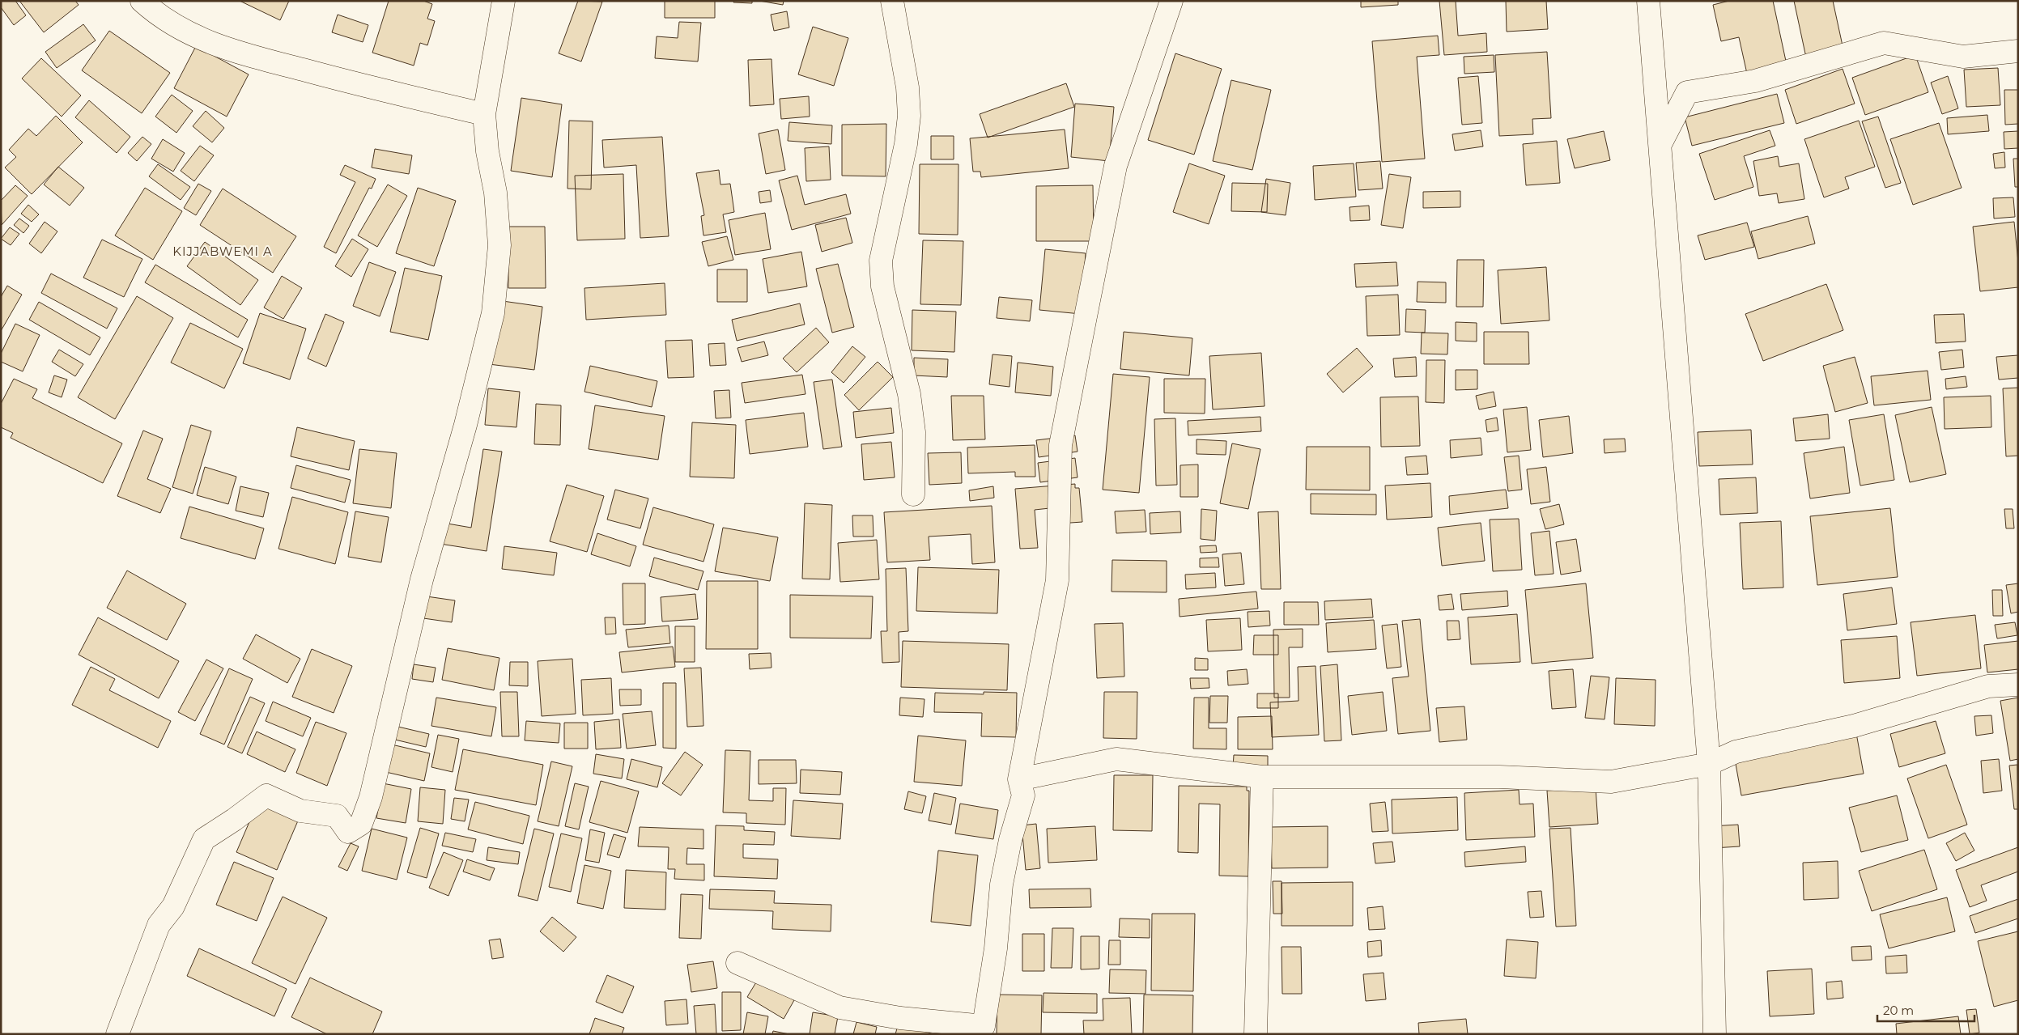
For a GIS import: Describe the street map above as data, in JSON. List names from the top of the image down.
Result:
{
  "districts": ["KIJJABWEMI A"],
  "scale_bar": "20 m"
}
